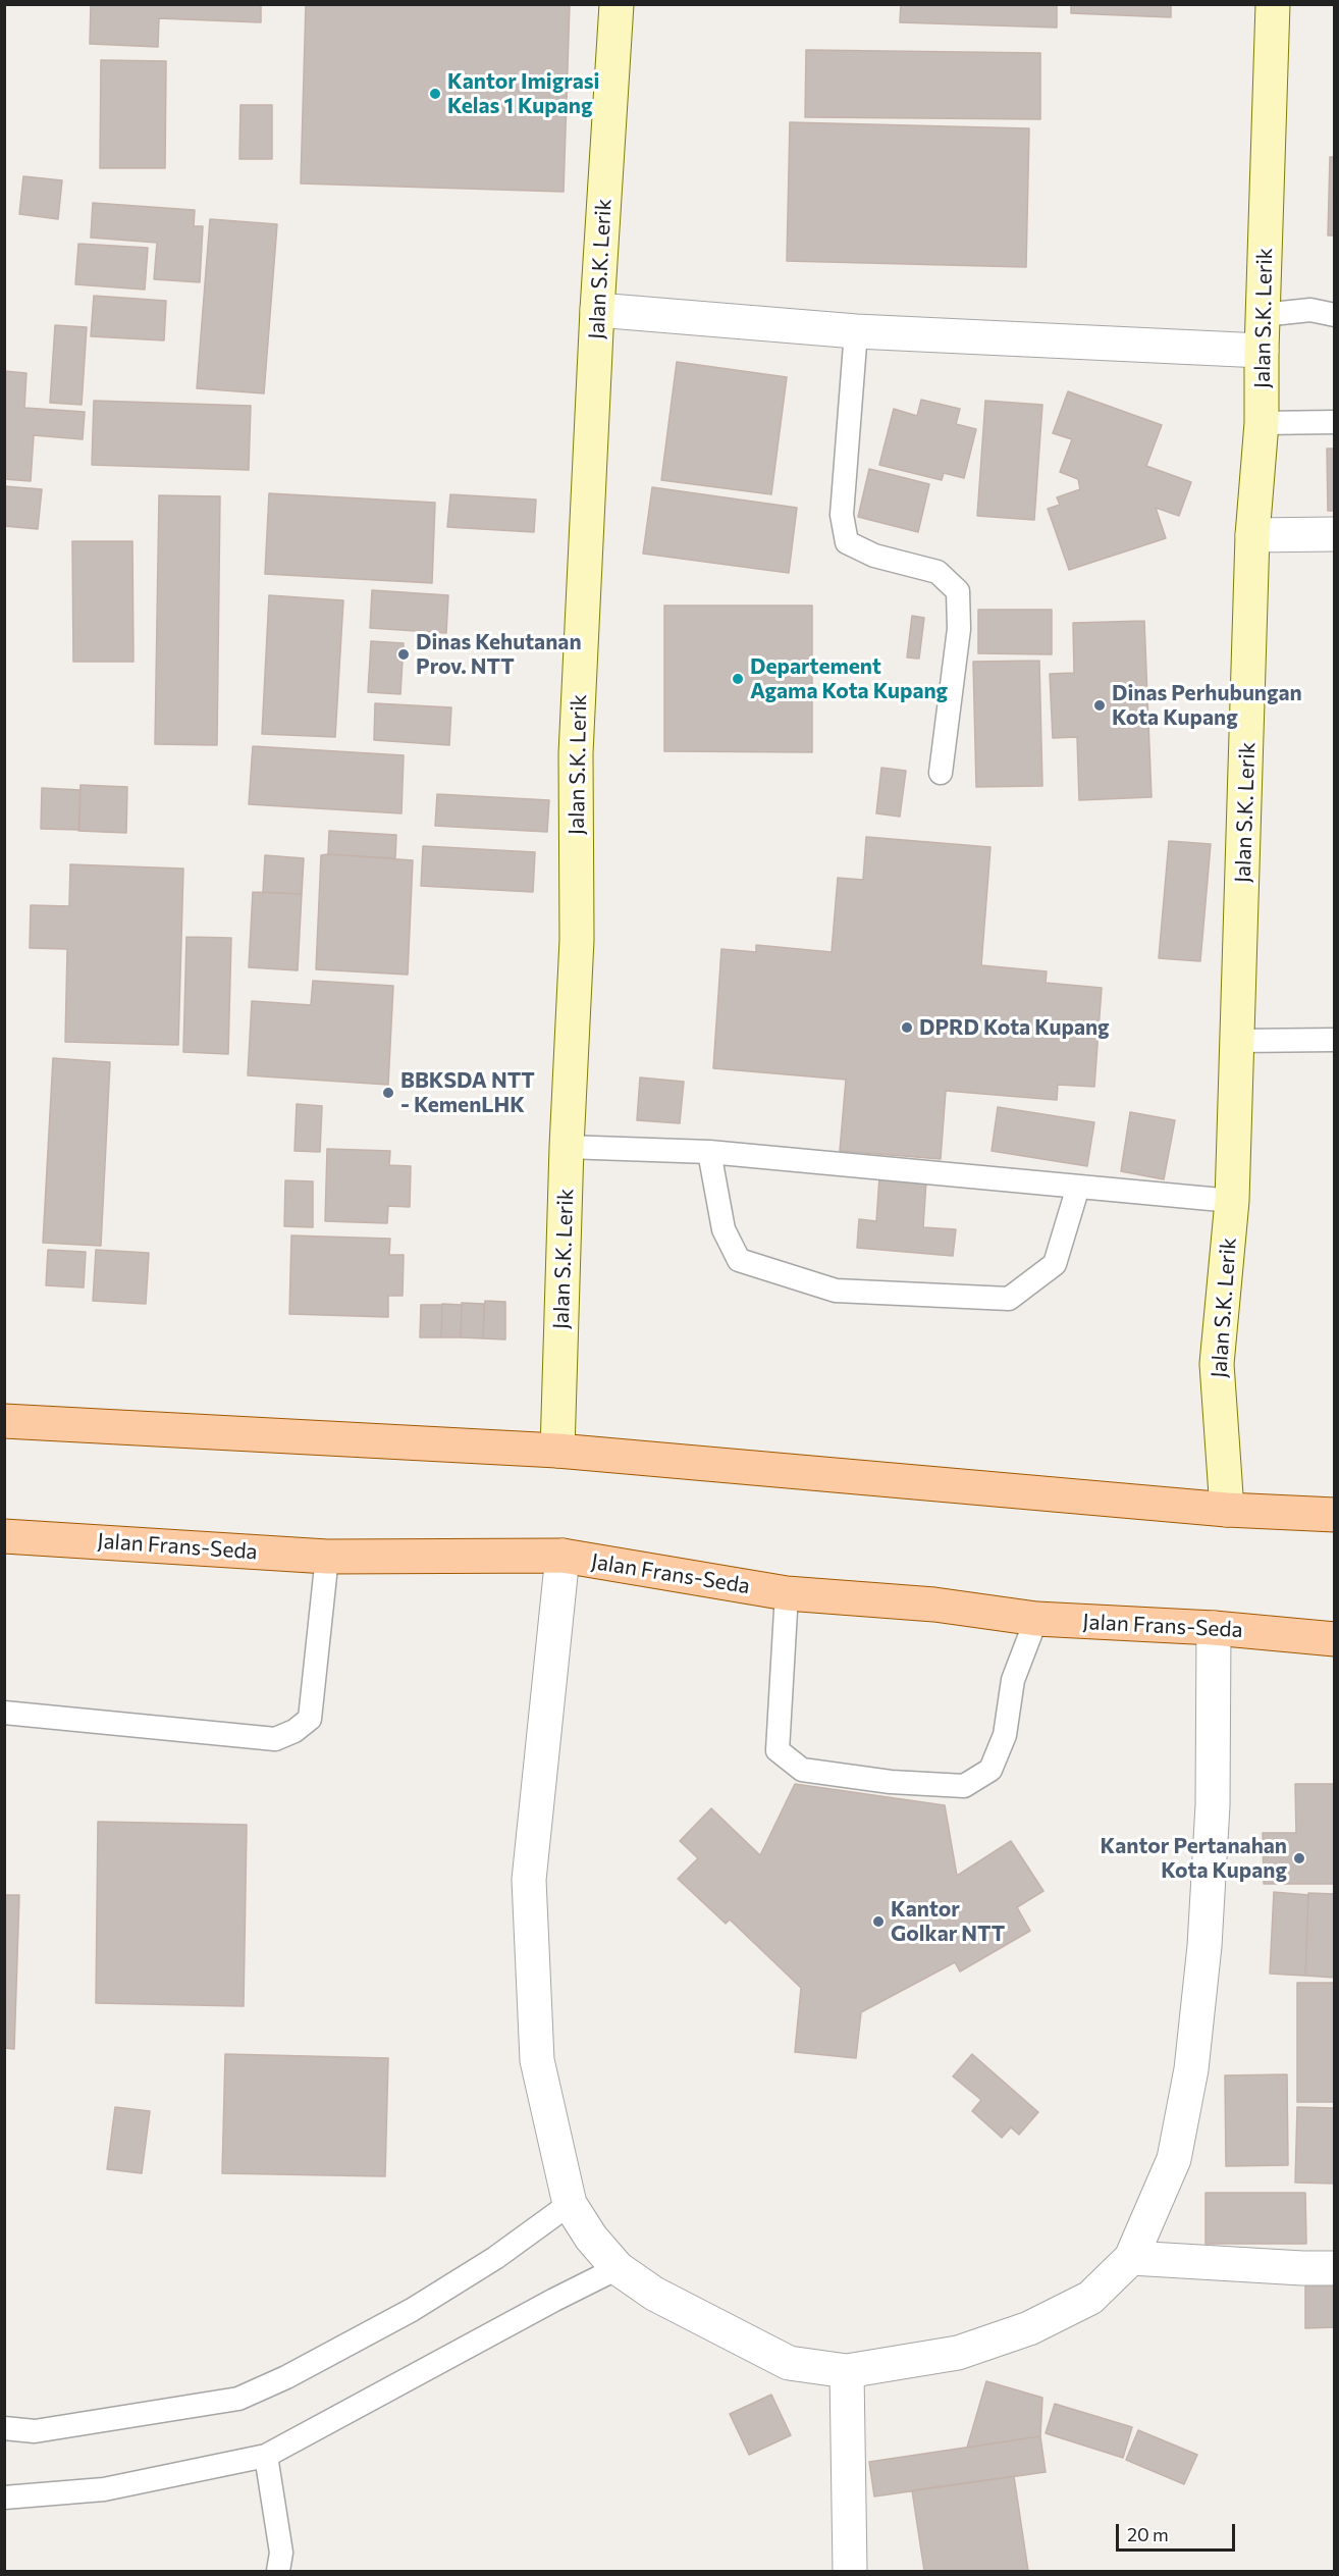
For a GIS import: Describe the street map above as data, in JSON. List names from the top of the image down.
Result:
{
  "streets": {
    "main road": ["Jalan S.K. Lerik", "Jalan Frans-Seda"]
  },
  "places": [
    "Kantor Imigrasi Kelas 1 Kupang",
    "Dinas Kehutanan Prov. NTT",
    "Departement Agama Kota Kupang",
    "Dinas Perhubungan Kota Kupang",
    "DPRD Kota Kupang",
    "BBKSDA NTT - KemenLHK",
    "Kantor Pertanahan Kota Kupang",
    "Kantor Golkar NTT"
  ],
  "scale_bar": "20 m"
}
